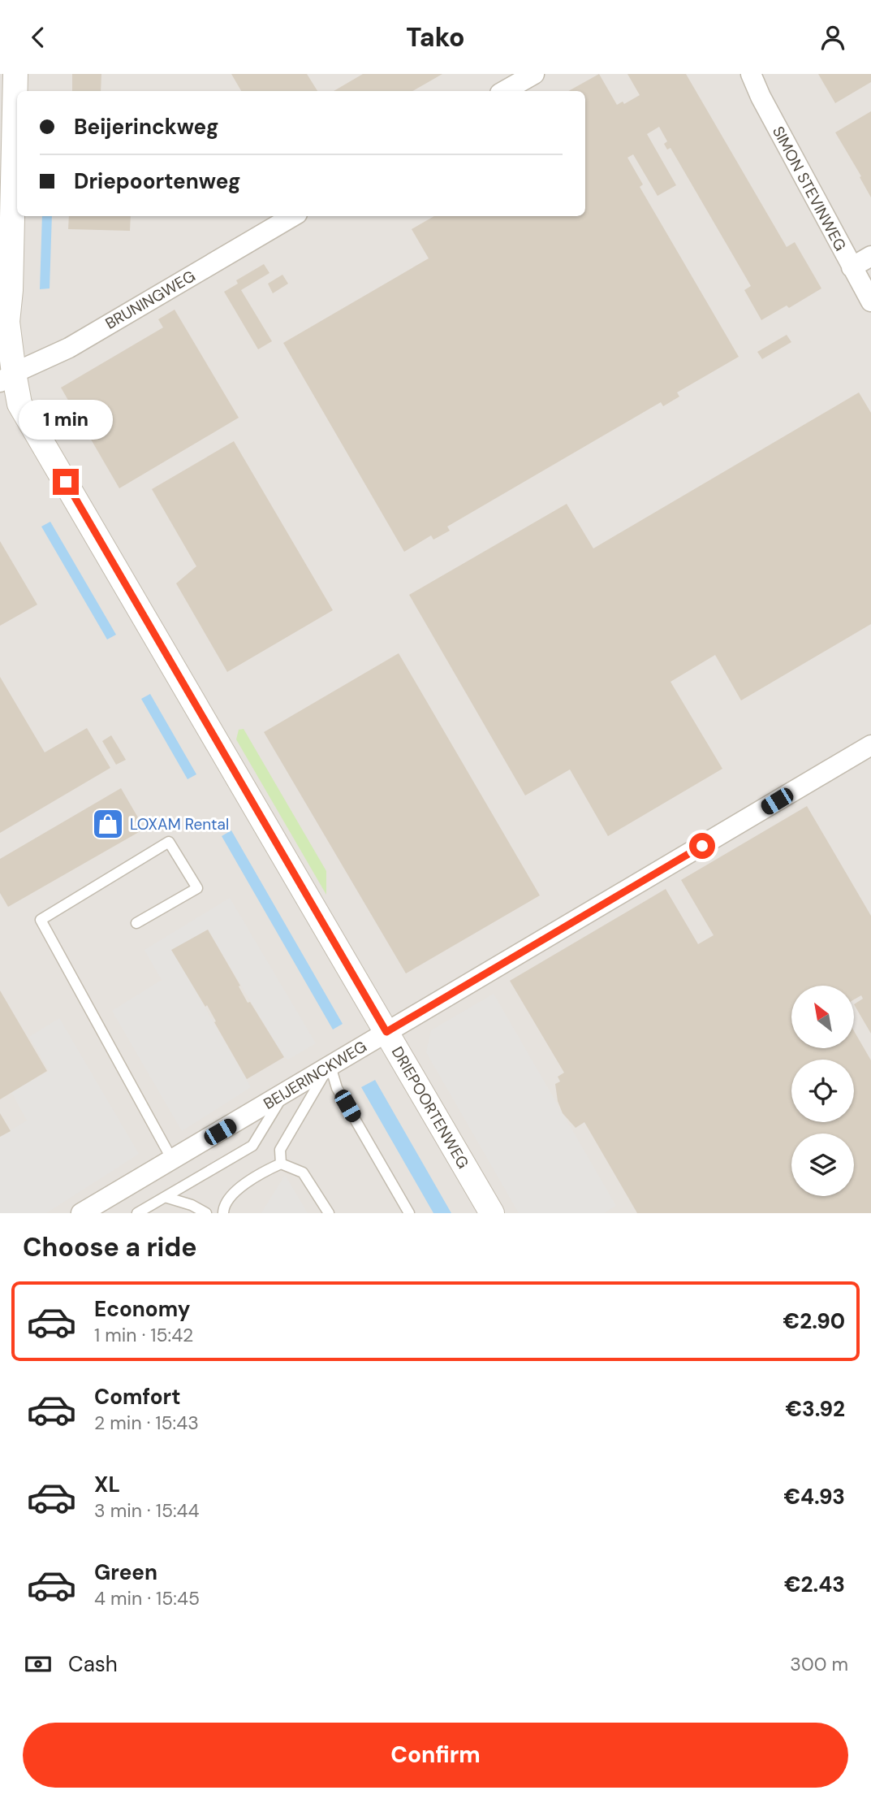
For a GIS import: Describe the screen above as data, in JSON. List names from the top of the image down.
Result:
{
  "streets": {
    "street": [
      "SIMON STEVINWEG",
      "BRUNINGWEG",
      "BEIJERINCKWEG",
      "DRIEPOORTENWEG"
    ]
  },
  "crossings": [
    ["BRUNINGWEG", "DRIEPOORTENWEG"],
    ["BEIJERINCKWEG", "DRIEPOORTENWEG"]
  ],
  "places": {
    "shop": ["LOXAM Rental"]
  },
  "north": "top left",
  "page": {
    "header": "Tako",
    "banner": ["Beijerinckweg", "Driepoortenweg"],
    "bubble": "1 min",
    "heading": "Choose a ride",
    "list": [
      {
        "name": "Economy",
        "note": "1 min · 15:42",
        "value": "€2.90"
      },
      {
        "name": "Comfort",
        "note": "2 min · 15:43",
        "value": "€3.92"
      },
      {
        "name": "XL",
        "note": "3 min · 15:44",
        "value": "€4.93"
      },
      {
        "name": "Green",
        "note": "4 min · 15:45",
        "value": "€2.43"
      }
    ],
    "pay": ["Cash", "300 m"],
    "buttons": "Confirm"
  }
}
